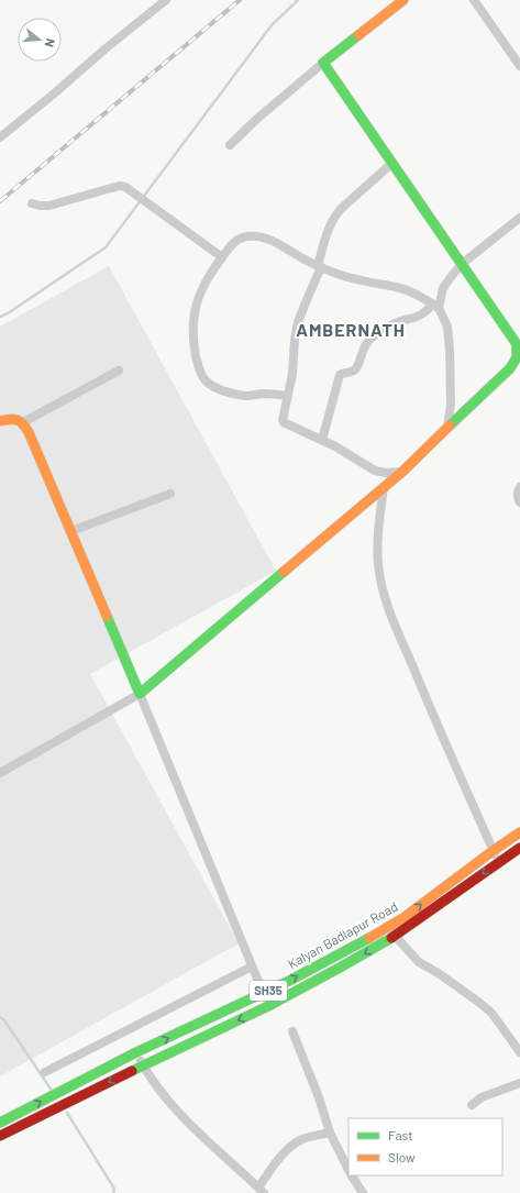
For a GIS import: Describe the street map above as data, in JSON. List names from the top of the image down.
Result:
{
  "streets": {
    "street": ["Kalyan Badlapur Road", "SH35"]
  },
  "districts": ["AMBERNATH"],
  "legend": ["Fast", "Slow"],
  "north": "right"
}
